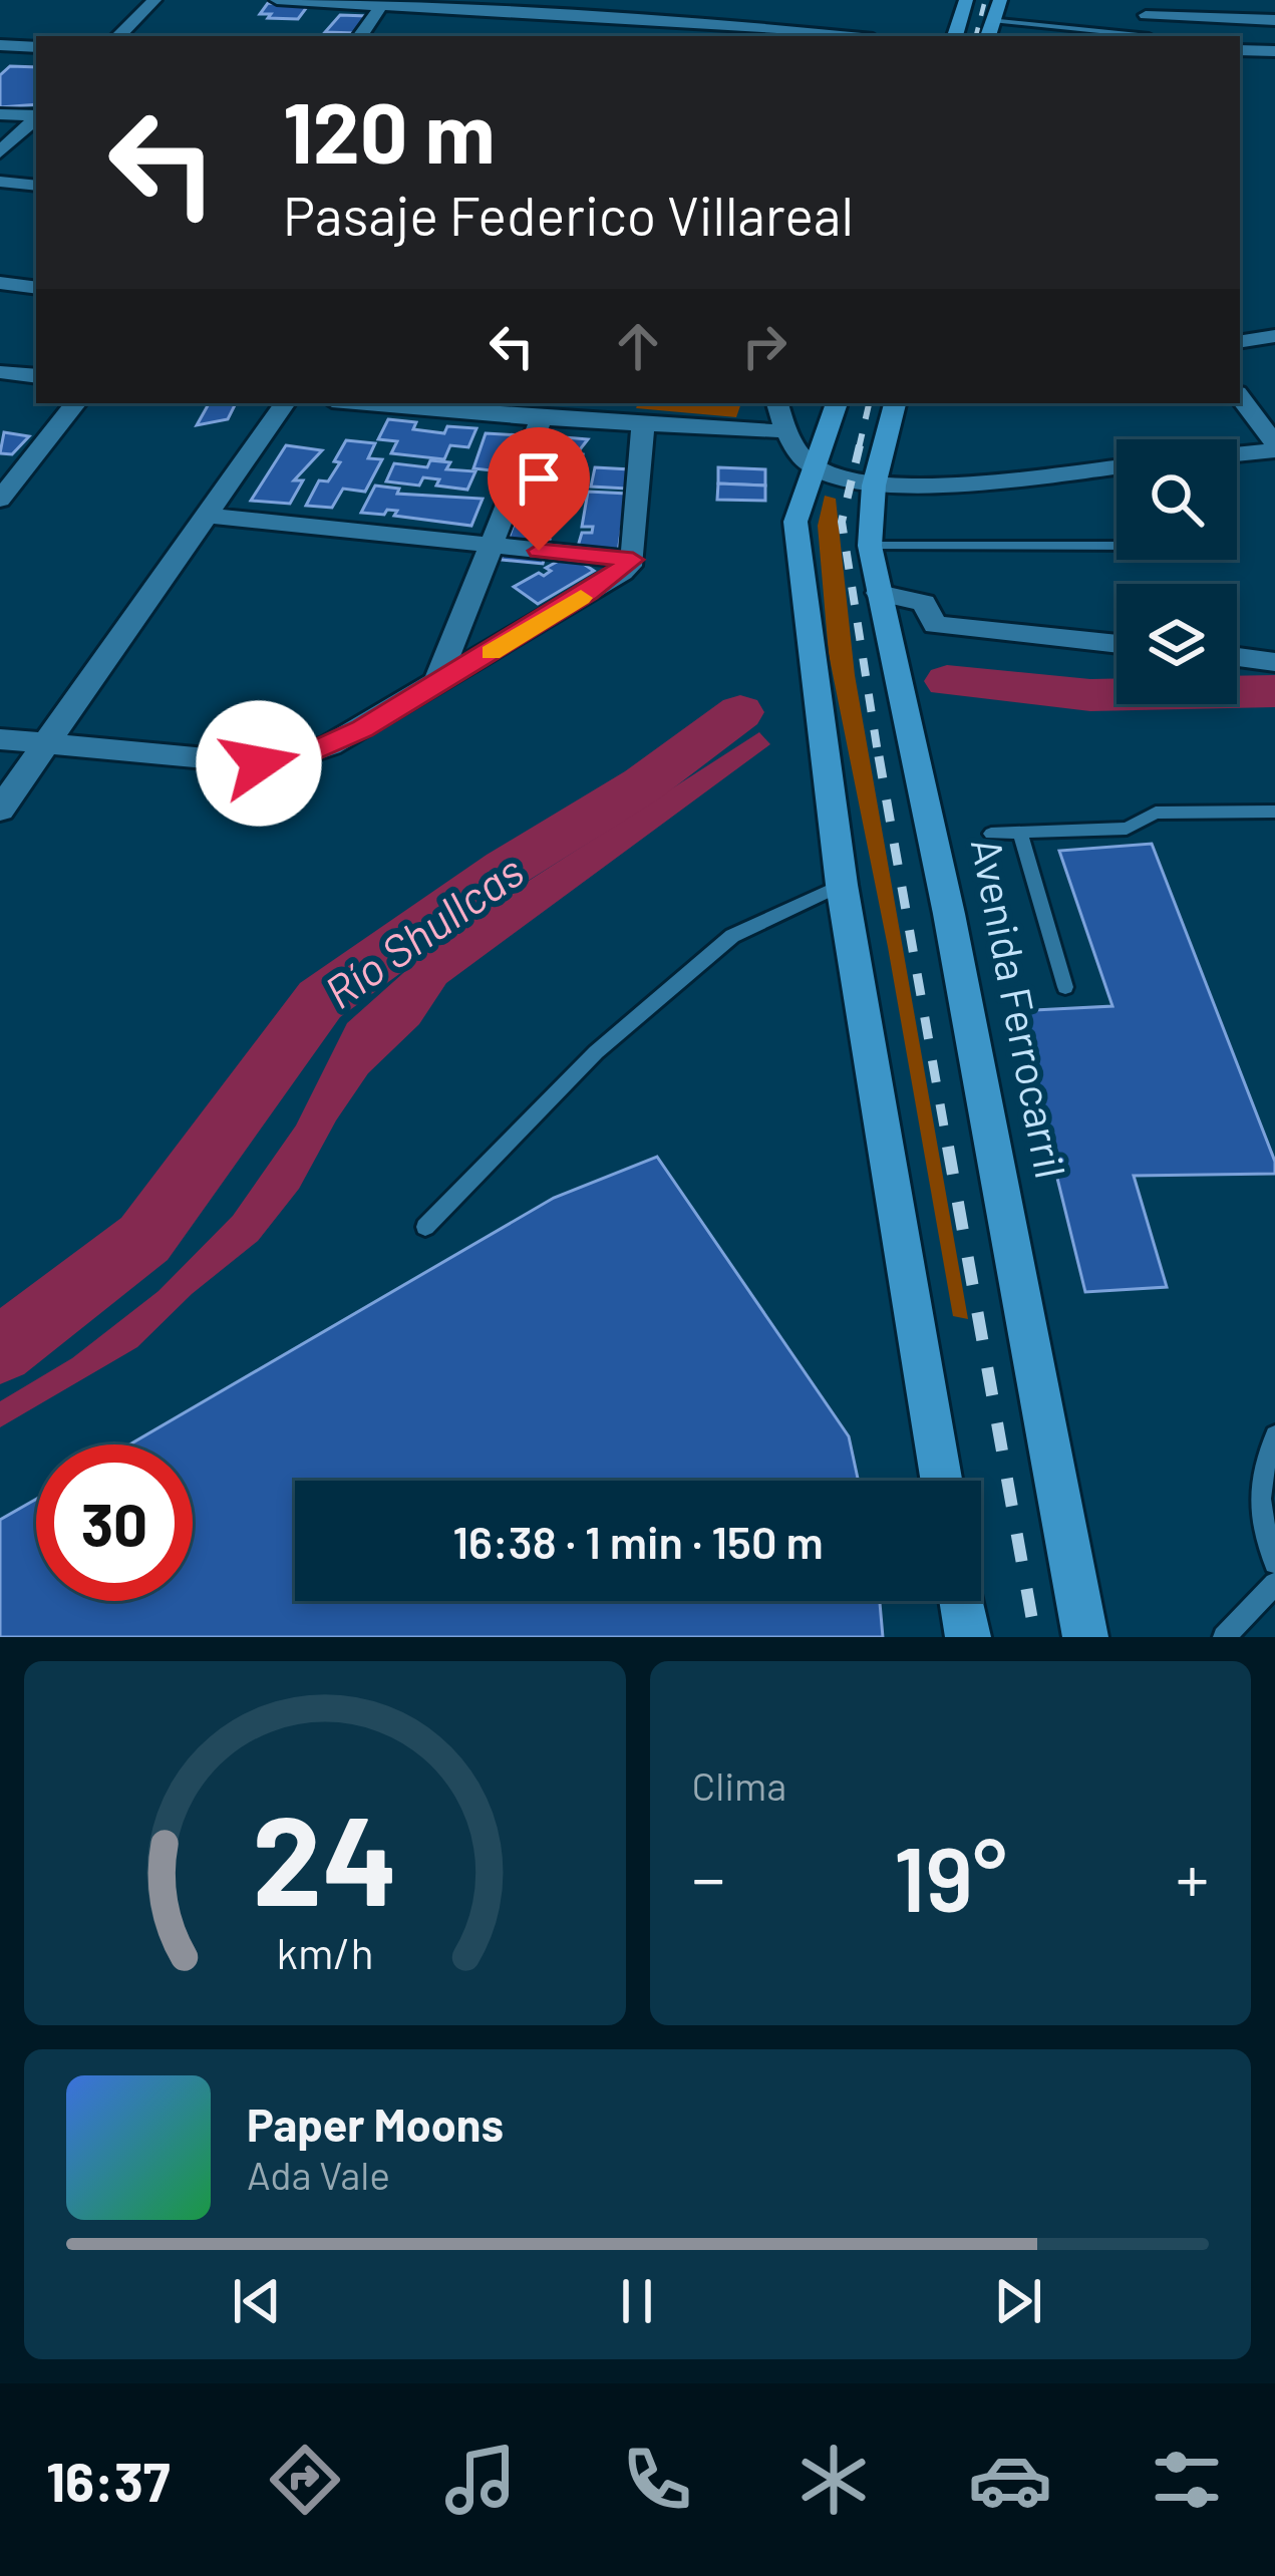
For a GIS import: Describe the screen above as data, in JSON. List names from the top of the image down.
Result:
{
  "streets": {
    "main road": ["Avenida Ferrocarril"]
  },
  "water": ["Río Shullcas"],
  "page": {
    "turn": ["120 m", "Pasaje Federico Villareal"],
    "limit": "30",
    "trip": "16:38 · 1 min · 150 m",
    "tile": "Clima",
    "heat": ["−", "19°", "+"],
    "song": ["Paper Moons", "Ada Vale"],
    "tabs": "16:37",
    "gauge": ["24", "km/h"]
  }
}
